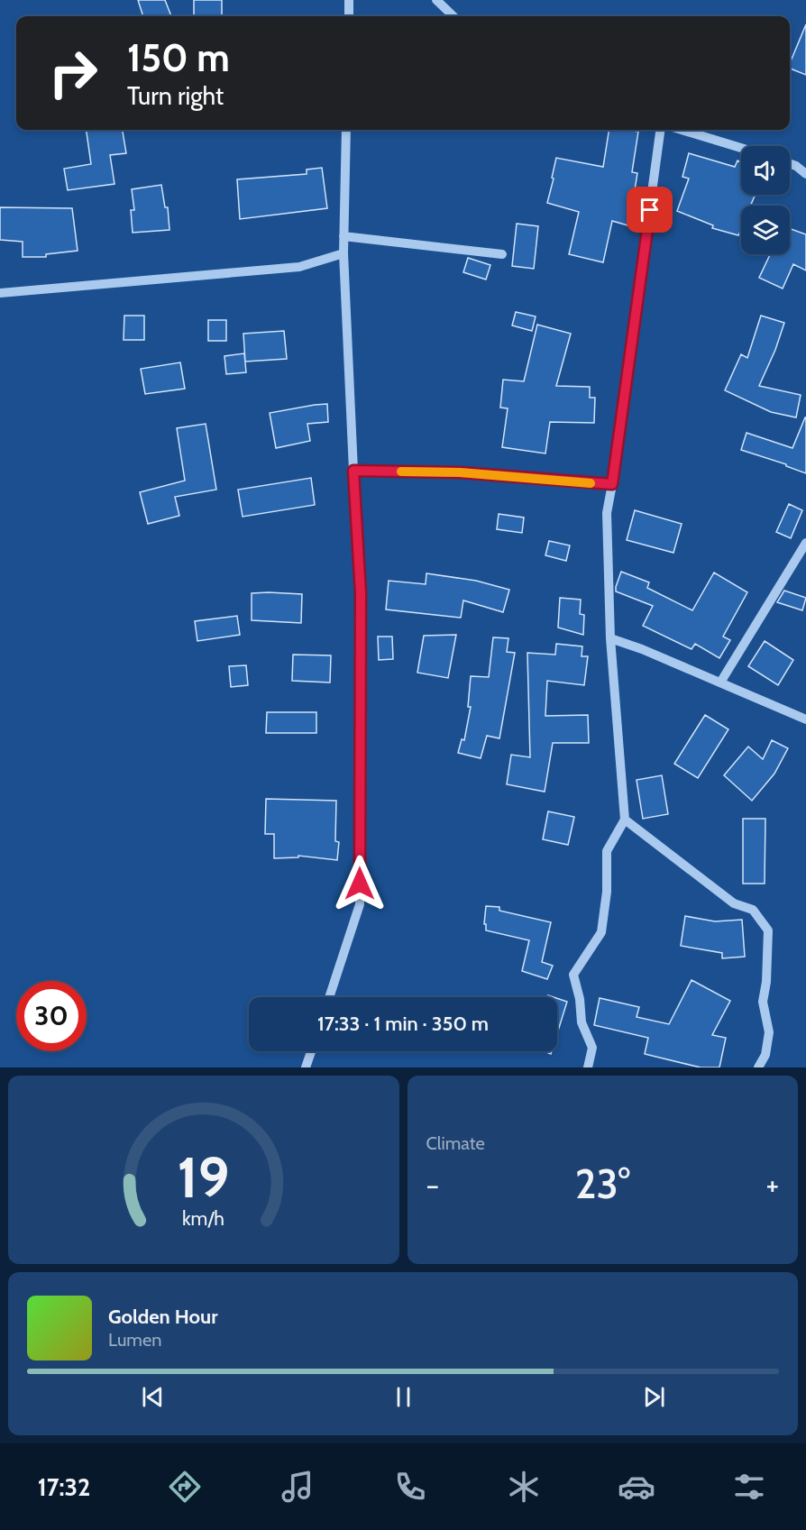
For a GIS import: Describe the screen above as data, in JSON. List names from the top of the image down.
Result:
{
  "page": {
    "turn": ["150 m", "Turn right"],
    "limit": "30",
    "trip": "17:33 · 1 min · 350 m",
    "tile": "Climate",
    "heat": ["−", "23°", "+"],
    "song": ["Golden Hour", "Lumen"],
    "tabs": "17:32",
    "gauge": ["19", "km/h"]
  }
}
